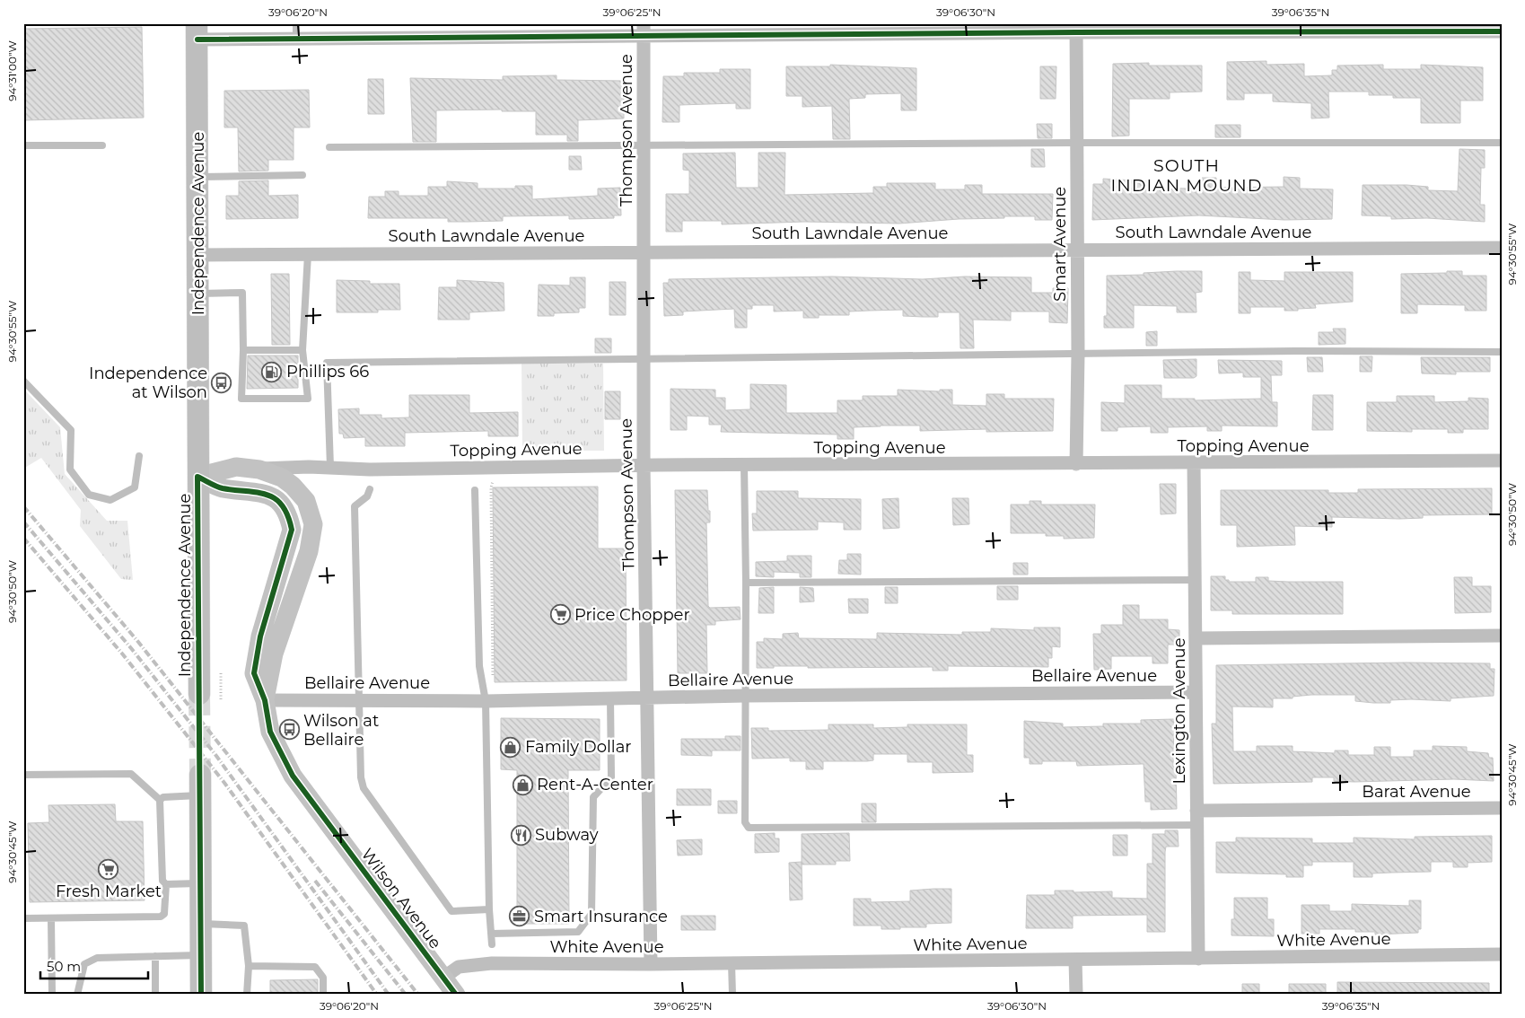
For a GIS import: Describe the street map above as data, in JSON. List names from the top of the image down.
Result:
{
  "streets": {
    "main road": ["Independence Avenue", "Wilson Avenue"],
    "street": [
      "Thompson Avenue",
      "South Lawndale Avenue",
      "Smart Avenue",
      "Topping Avenue",
      "Bellaire Avenue",
      "Lexington Avenue",
      "Barat Avenue",
      "White Avenue"
    ]
  },
  "crossings": [
    ["Thompson Avenue", "South Lawndale Avenue"],
    ["Thompson Avenue", "Topping Avenue"],
    ["Thompson Avenue", "Bellaire Avenue"],
    ["Thompson Avenue", "White Avenue"],
    ["Independence Avenue", "South Lawndale Avenue"],
    ["Independence Avenue", "Wilson Avenue"],
    ["South Lawndale Avenue", "Smart Avenue"],
    ["Smart Avenue", "Topping Avenue"],
    ["Topping Avenue", "Lexington Avenue"],
    ["Topping Avenue", "Wilson Avenue"],
    ["Bellaire Avenue", "Lexington Avenue"],
    ["Bellaire Avenue", "Wilson Avenue"],
    ["Lexington Avenue", "Barat Avenue"],
    ["Lexington Avenue", "White Avenue"],
    ["Wilson Avenue", "White Avenue"]
  ],
  "districts": ["SOUTH INDIAN MOUND"],
  "places": {
    "fuel station": ["Phillips 66"],
    "bus stop": ["Independence at Wilson", "Wilson at Bellaire"],
    "supermarket": ["Price Chopper", "Fresh Market"],
    "shop": ["Family Dollar", "Rent-A-Center"],
    "restaurant": ["Subway"],
    "office": ["Smart Insurance"]
  },
  "scale_bar": "50 m",
  "coordinates": [
    "39°06'20\"N",
    "39°06'25\"N",
    "39°06'30\"N",
    "39°06'35\"N",
    "94°31'00\"W",
    "94°30'55\"W",
    "94°30'50\"W",
    "94°30'45\"W"
  ]
}
